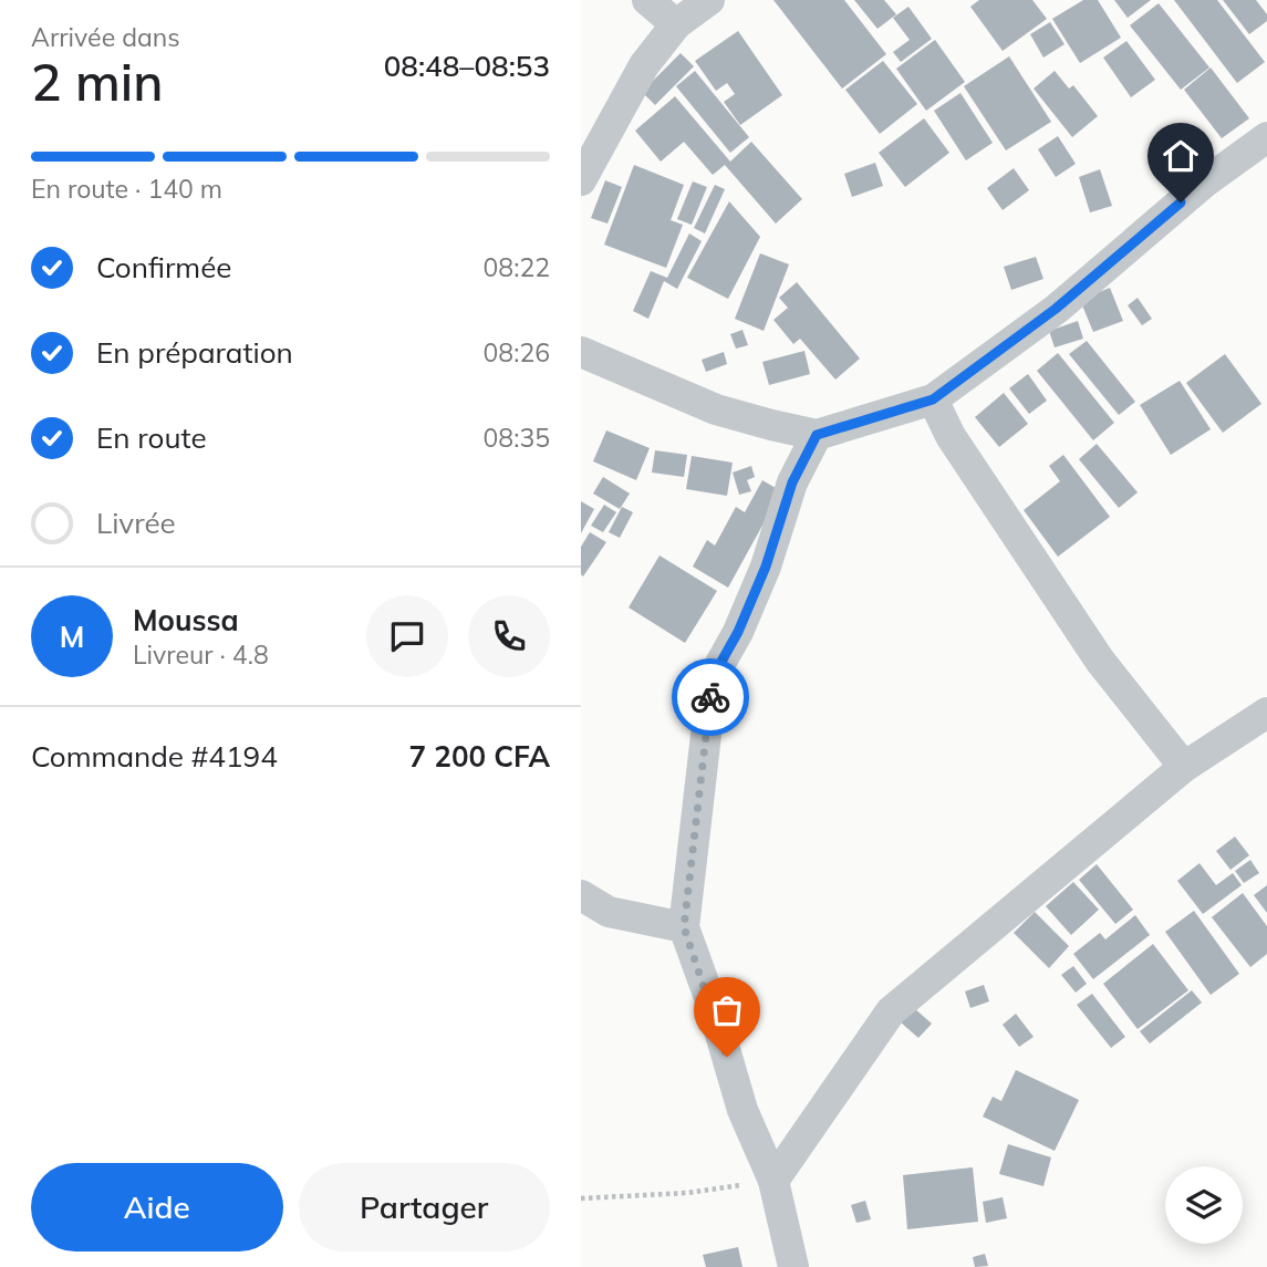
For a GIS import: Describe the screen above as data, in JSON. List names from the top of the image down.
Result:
{
  "page": {
    "heading": ["2 min", "Arrivée dans", "08:48–08:53"],
    "panel": [
      "Moussa",
      "Livreur · 4.8",
      "Commande #4194",
      "7 200 CFA"
    ],
    "bar": "En route · 140 m",
    "list": [
      ["Confirmée", "08:22"],
      ["En préparation", "08:26"],
      ["En route", "08:35"],
      "Livrée"
    ],
    "round": "M",
    "buttons": ["Aide", "Partager"]
  }
}
